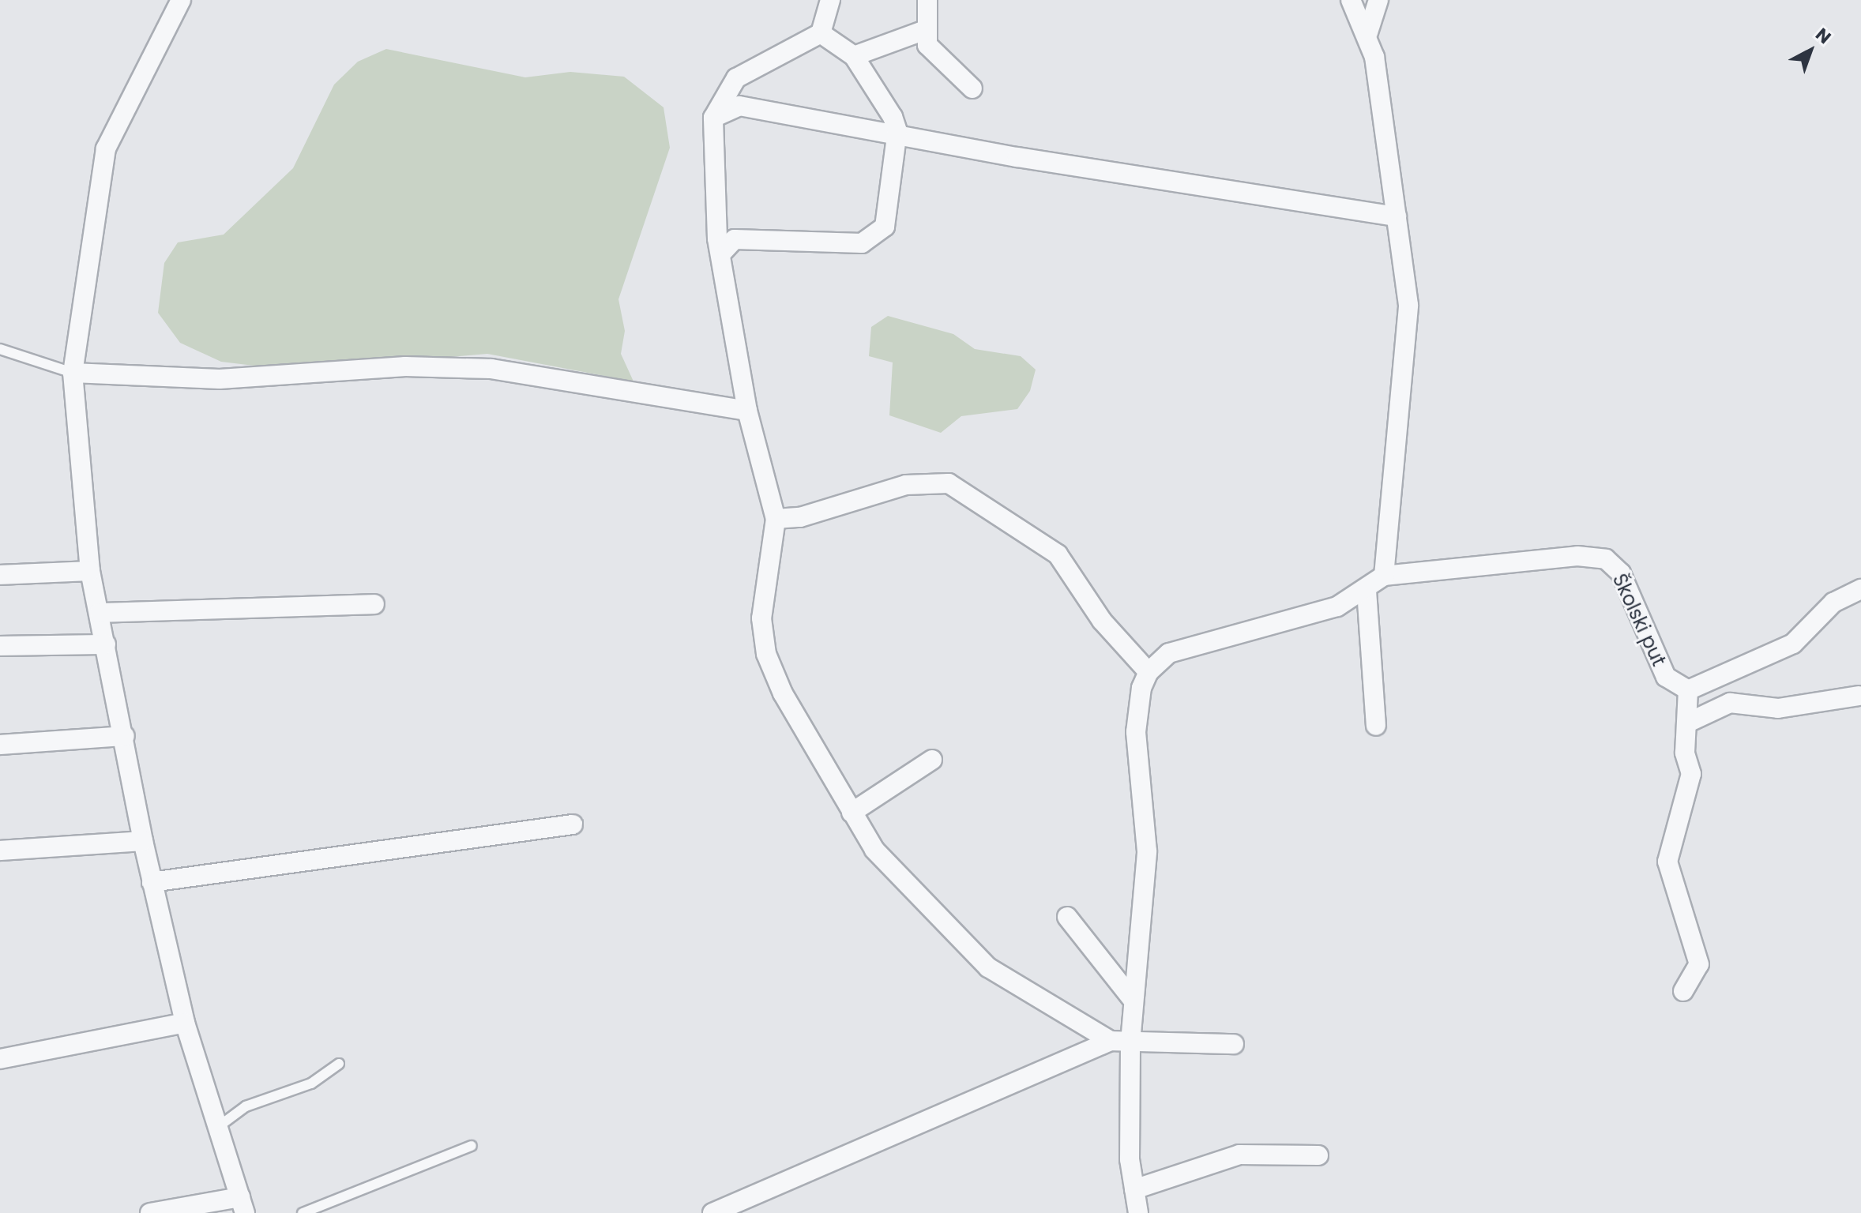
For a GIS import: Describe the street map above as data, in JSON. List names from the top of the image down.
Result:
{
  "streets": {
    "street": ["Školski put"]
  },
  "north": "top right"
}
